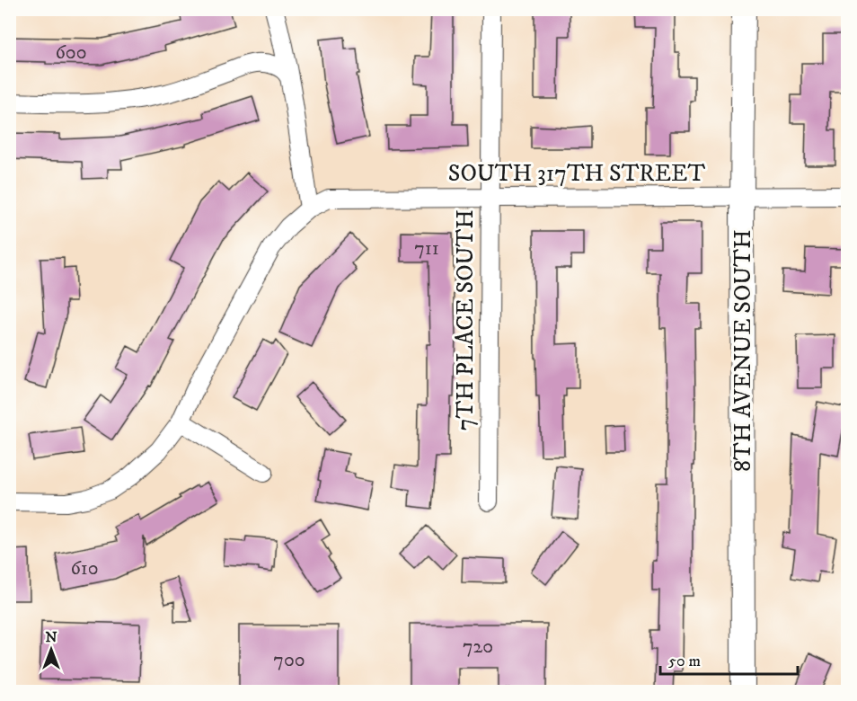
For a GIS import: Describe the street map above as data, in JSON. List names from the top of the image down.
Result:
{
  "streets": {
    "street": ["SOUTH 317TH STREET", "7TH PLACE SOUTH", "8TH AVENUE SOUTH"]
  },
  "crossings": [
    ["SOUTH 317TH STREET", "7TH PLACE SOUTH"],
    ["SOUTH 317TH STREET", "8TH AVENUE SOUTH"]
  ],
  "house_numbers": [
    "600",
    "711",
    "610",
    "720",
    "700"
  ],
  "scale_bar": "50 m",
  "north": "top"
}
